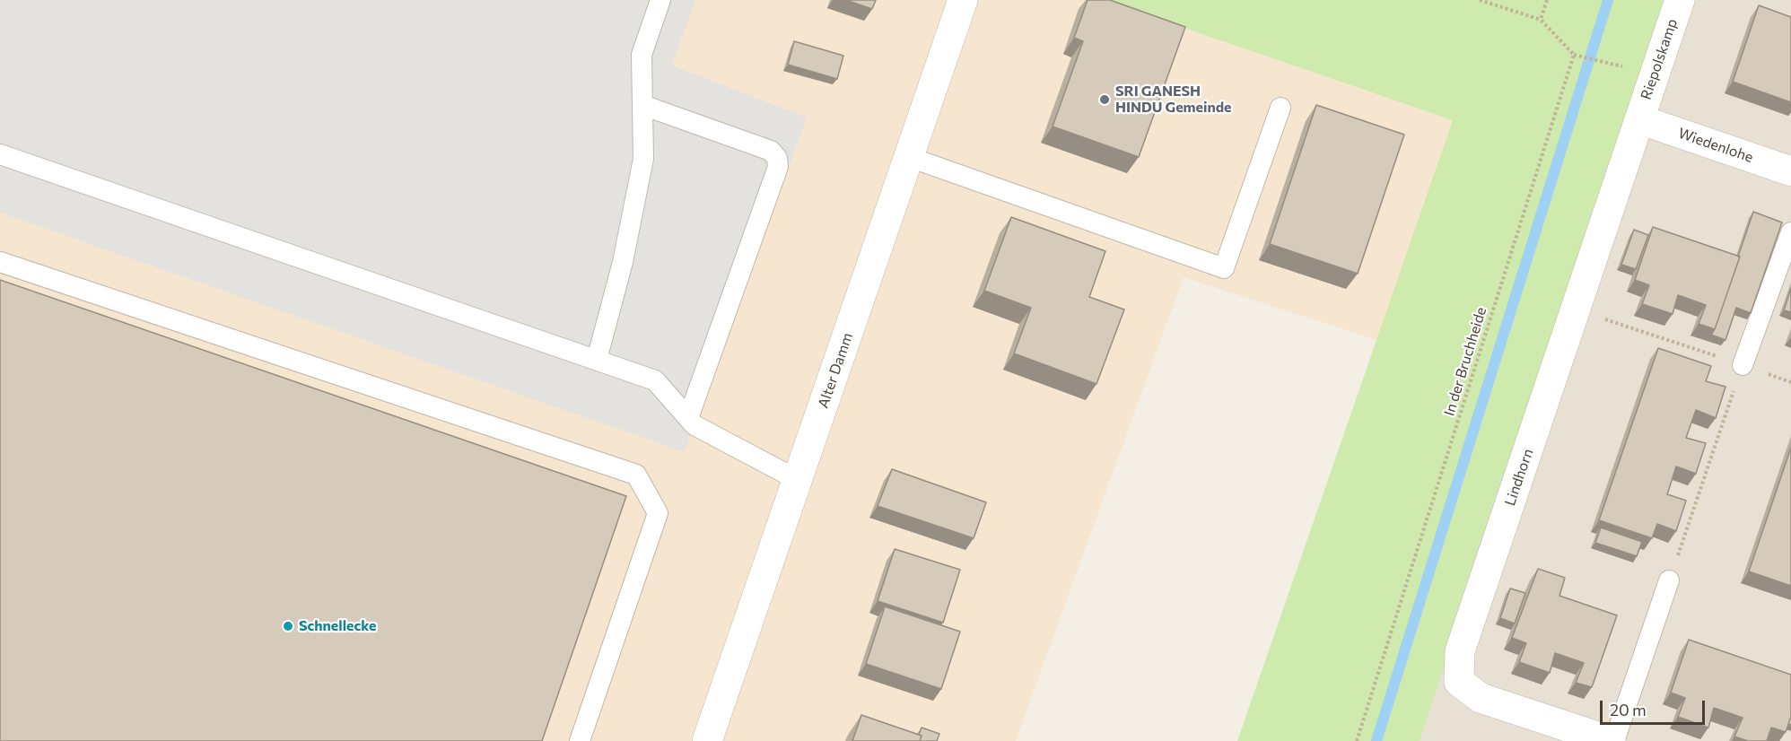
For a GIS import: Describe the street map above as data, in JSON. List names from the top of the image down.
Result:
{
  "streets": {
    "street": [
      "Riepolskamp",
      "Wiedenlohe",
      "Alter Damm",
      "Lindhorn"
    ],
    "path": ["In der Bruchheide"]
  },
  "crossings": [
    ["Riepolskamp", "Wiedenlohe"],
    ["Riepolskamp", "Lindhorn"],
    ["Wiedenlohe", "Lindhorn"]
  ],
  "places": ["SRI GANESH HINDU Gemeinde", "Schnellecke"],
  "scale_bar": "20 m"
}
